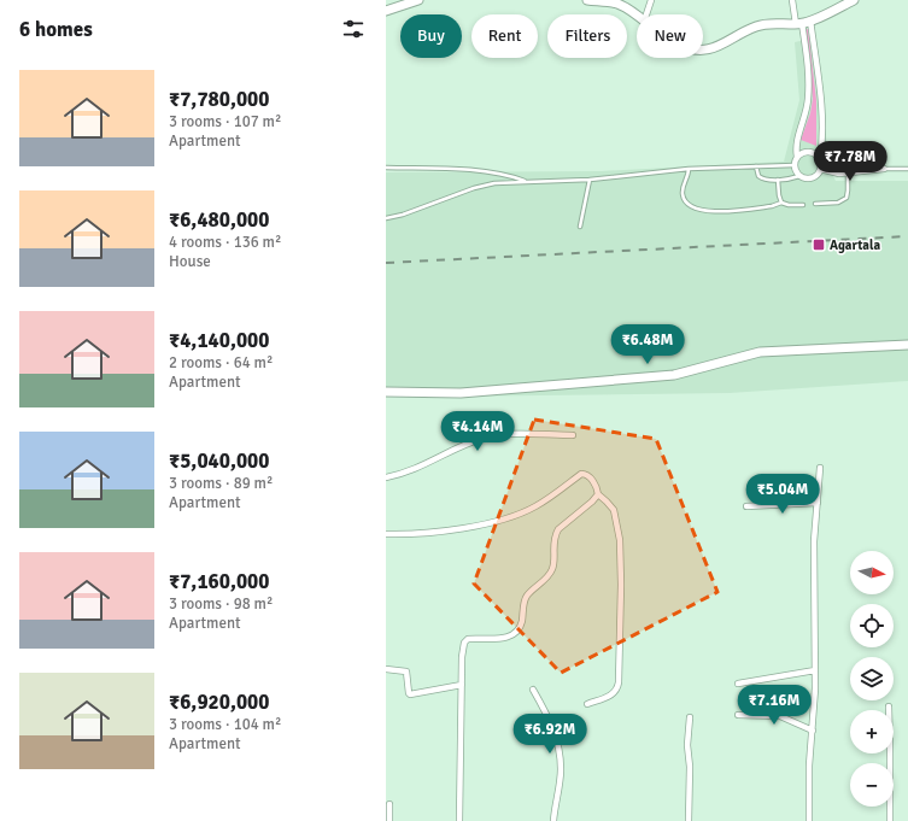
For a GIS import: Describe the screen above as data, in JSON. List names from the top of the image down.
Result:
{
  "places": {
    "transit": ["Agartala"]
  },
  "north": "right",
  "page": {
    "heading": "6 homes",
    "chip": [
      "Buy",
      "Rent",
      "Filters",
      "New"
    ],
    "list": [
      {
        "name": "₹7,780,000",
        "note": "3 rooms · 107 m² · Apartment"
      },
      {
        "name": "₹6,480,000",
        "note": "4 rooms · 136 m² · House"
      },
      {
        "name": "₹4,140,000",
        "note": "2 rooms · 64 m² · Apartment"
      },
      {
        "name": "₹5,040,000",
        "note": "3 rooms · 89 m² · Apartment"
      },
      {
        "name": "₹7,160,000",
        "note": "3 rooms · 98 m² · Apartment"
      },
      {
        "name": "₹6,920,000",
        "note": "3 rooms · 104 m² · Apartment"
      }
    ],
    "price": [
      "₹7.78M",
      "₹6.48M",
      "₹4.14M",
      "₹5.04M",
      "₹7.16M",
      "₹6.92M"
    ],
    "map_buttons": ["+", "−"]
  }
}
